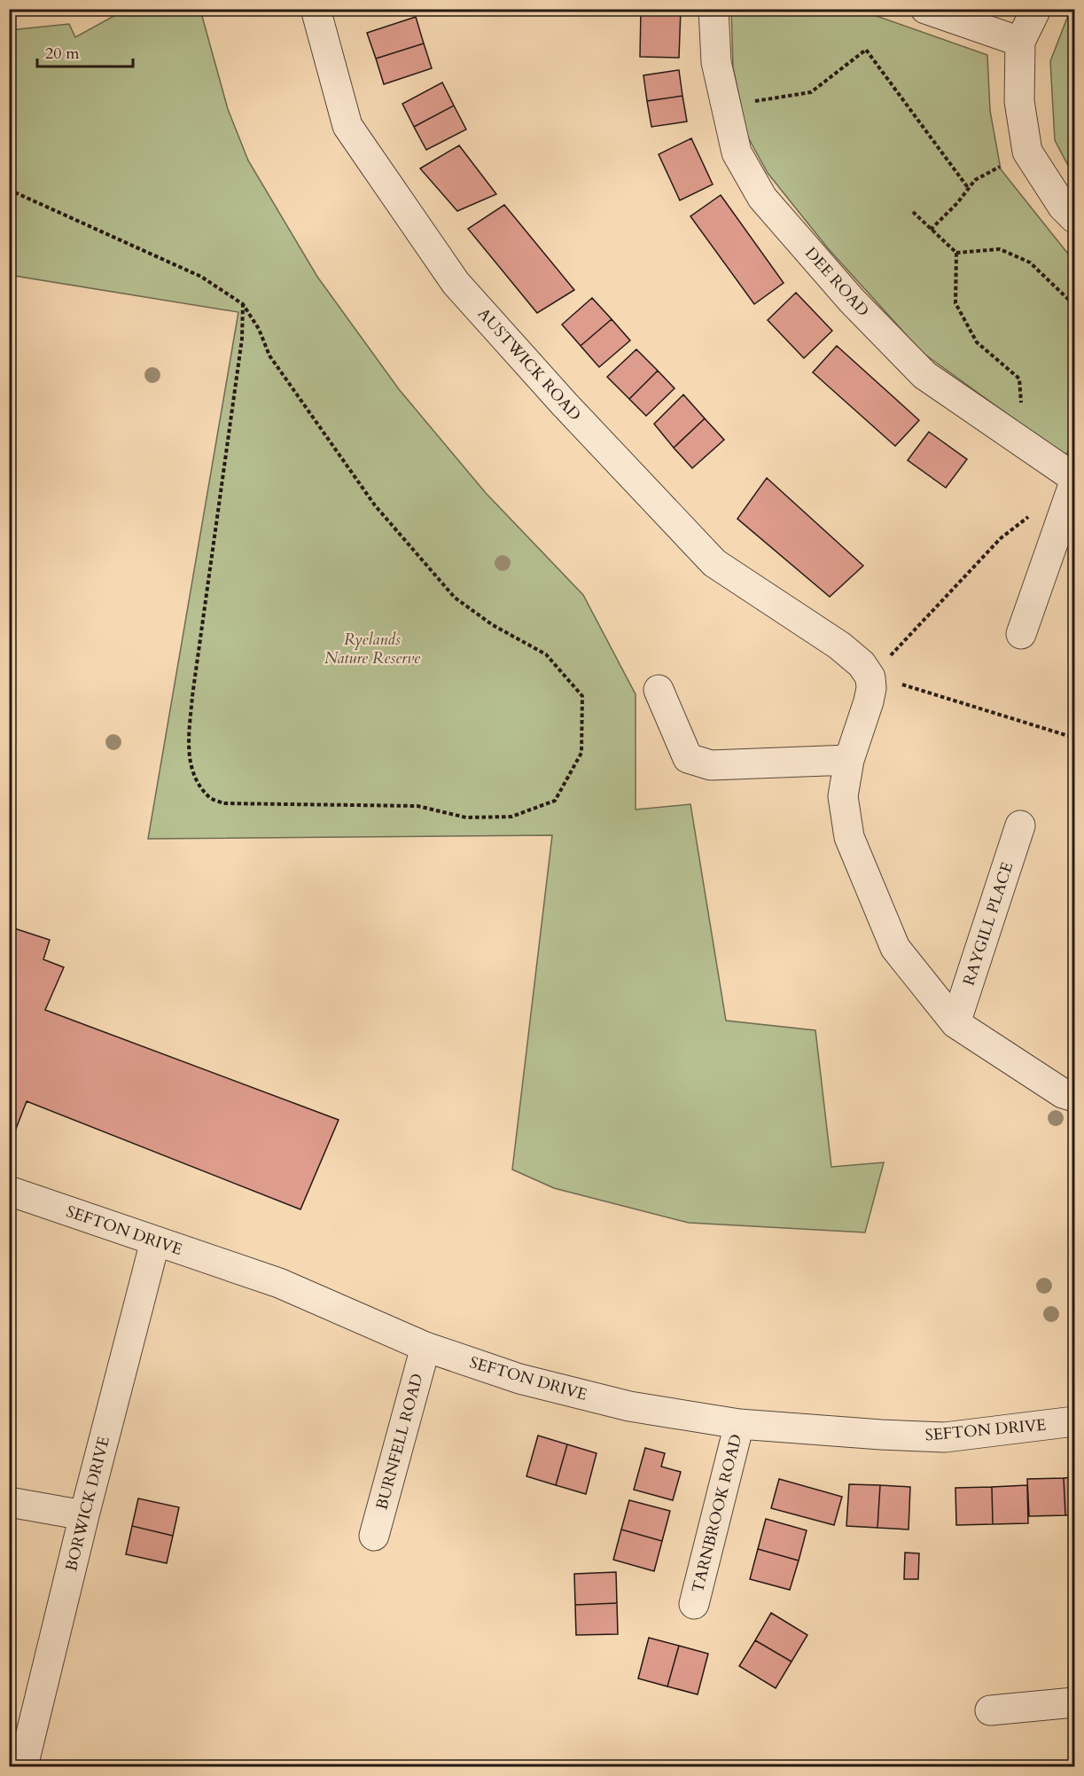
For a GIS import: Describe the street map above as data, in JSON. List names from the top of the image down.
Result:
{
  "streets": {
    "street": [
      "DEE ROAD",
      "AUSTWICK ROAD",
      "RAYGILL PLACE",
      "SEFTON DRIVE",
      "BURNFELL ROAD",
      "BORWICK DRIVE",
      "TARNBROOK ROAD"
    ]
  },
  "crossings": [
    ["SEFTON DRIVE", "BURNFELL ROAD"],
    ["SEFTON DRIVE", "BORWICK DRIVE"],
    ["SEFTON DRIVE", "TARNBROOK ROAD"]
  ],
  "parks": ["Ryelands Nature Reserve"],
  "scale_bar": "20 m"
}
